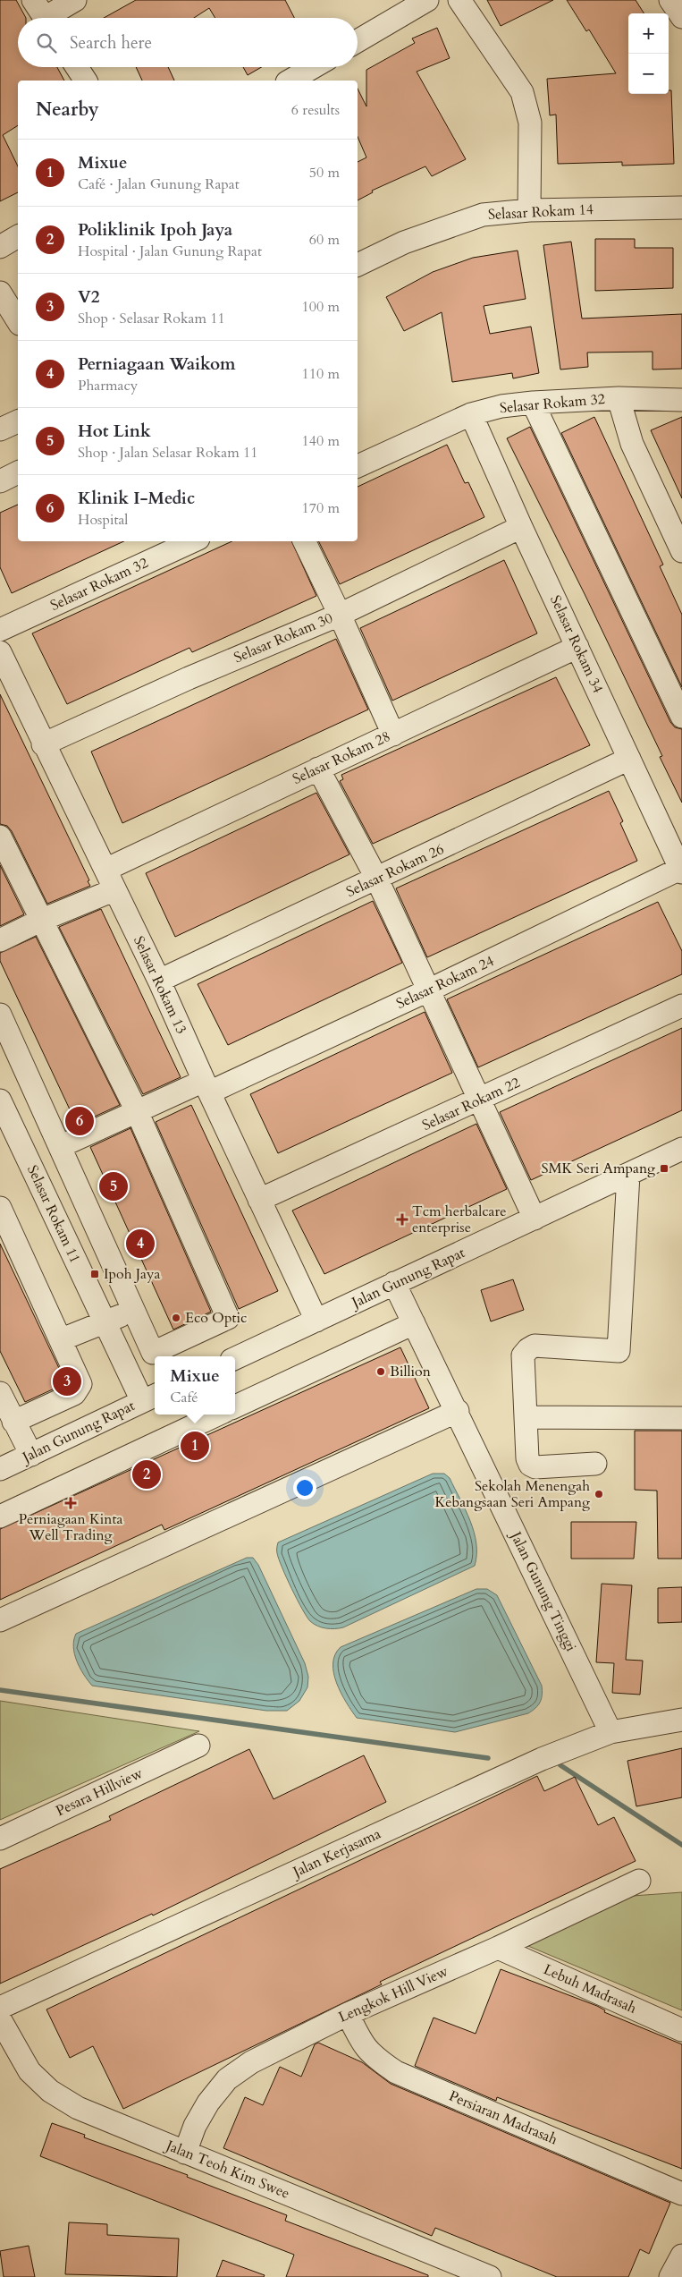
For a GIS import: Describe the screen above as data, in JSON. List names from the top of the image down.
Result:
{
  "streets": {
    "street": [
      "Selasar Rokam 14",
      "Selasar Rokam 32",
      "Selasar Rokam 30",
      "Selasar Rokam 34",
      "Selasar Rokam 28",
      "Selasar Rokam 26",
      "Selasar Rokam 24",
      "Selasar Rokam 13",
      "Selasar Rokam 22",
      "Selasar Rokam 11",
      "Jalan Gunung Rapat",
      "Jalan Gunung Tinggi",
      "Pesara Hillview",
      "Jalan Kerjasama",
      "Lebuh Madrasah",
      "Lengkok Hill View",
      "Persiaran Madrasah",
      "Jalan Teoh Kim Swee"
    ]
  },
  "crossings": [
    ["Selasar Rokam 32", "Selasar Rokam 34"],
    ["Selasar Rokam 30", "Selasar Rokam 34"],
    ["Selasar Rokam 30", "Selasar Rokam 13"],
    ["Selasar Rokam 34", "Selasar Rokam 28"],
    ["Selasar Rokam 34", "Selasar Rokam 26"],
    ["Selasar Rokam 34", "Selasar Rokam 24"],
    ["Selasar Rokam 28", "Selasar Rokam 13"],
    ["Selasar Rokam 26", "Selasar Rokam 13"],
    ["Selasar Rokam 24", "Selasar Rokam 13"],
    ["Selasar Rokam 13", "Selasar Rokam 22"],
    ["Selasar Rokam 13", "Jalan Gunung Rapat"],
    ["Selasar Rokam 11", "Jalan Gunung Rapat"],
    ["Jalan Gunung Rapat", "Jalan Gunung Tinggi"],
    ["Jalan Gunung Tinggi", "Jalan Kerjasama"],
    ["Lebuh Madrasah", "Lengkok Hill View"],
    ["Lengkok Hill View", "Persiaran Madrasah"],
    ["Lengkok Hill View", "Jalan Teoh Kim Swee"]
  ],
  "places": {
    "transit": ["SMK Seri Ampang", "Ipoh Jaya"],
    "health": ["Tcm herbalcare enterprise", "Perniagaan Kinta Well Trading"],
    "other": ["Eco Optic", "Billion", "Sekolah Menengah Kebangsaan Seri Ampang"]
  },
  "page": {
    "map_buttons": ["+", "−"],
    "search": "Search here",
    "heading": ["Nearby", "6 results"],
    "list": [
      {
        "mark": "1",
        "name": "Mixue",
        "note": "Café · Jalan Gunung Rapat",
        "value": "50 m"
      },
      {
        "mark": "2",
        "name": "Poliklinik Ipoh Jaya",
        "note": "Hospital · Jalan Gunung Rapat",
        "value": "60 m"
      },
      {
        "mark": "3",
        "name": "V2",
        "note": "Shop · Selasar Rokam 11",
        "value": "100 m"
      },
      {
        "mark": "4",
        "name": "Perniagaan Waikom",
        "note": "Pharmacy",
        "value": "110 m"
      },
      {
        "mark": "5",
        "name": "Hot Link",
        "note": "Shop · Jalan Selasar Rokam 11",
        "value": "140 m"
      },
      {
        "mark": "6",
        "name": "Klinik I-Medic",
        "note": "Hospital",
        "value": "170 m"
      }
    ],
    "pins": [
      "6",
      "5",
      "4",
      "3",
      "1",
      "2"
    ],
    "popup": ["Mixue", "Café"]
  }
}
